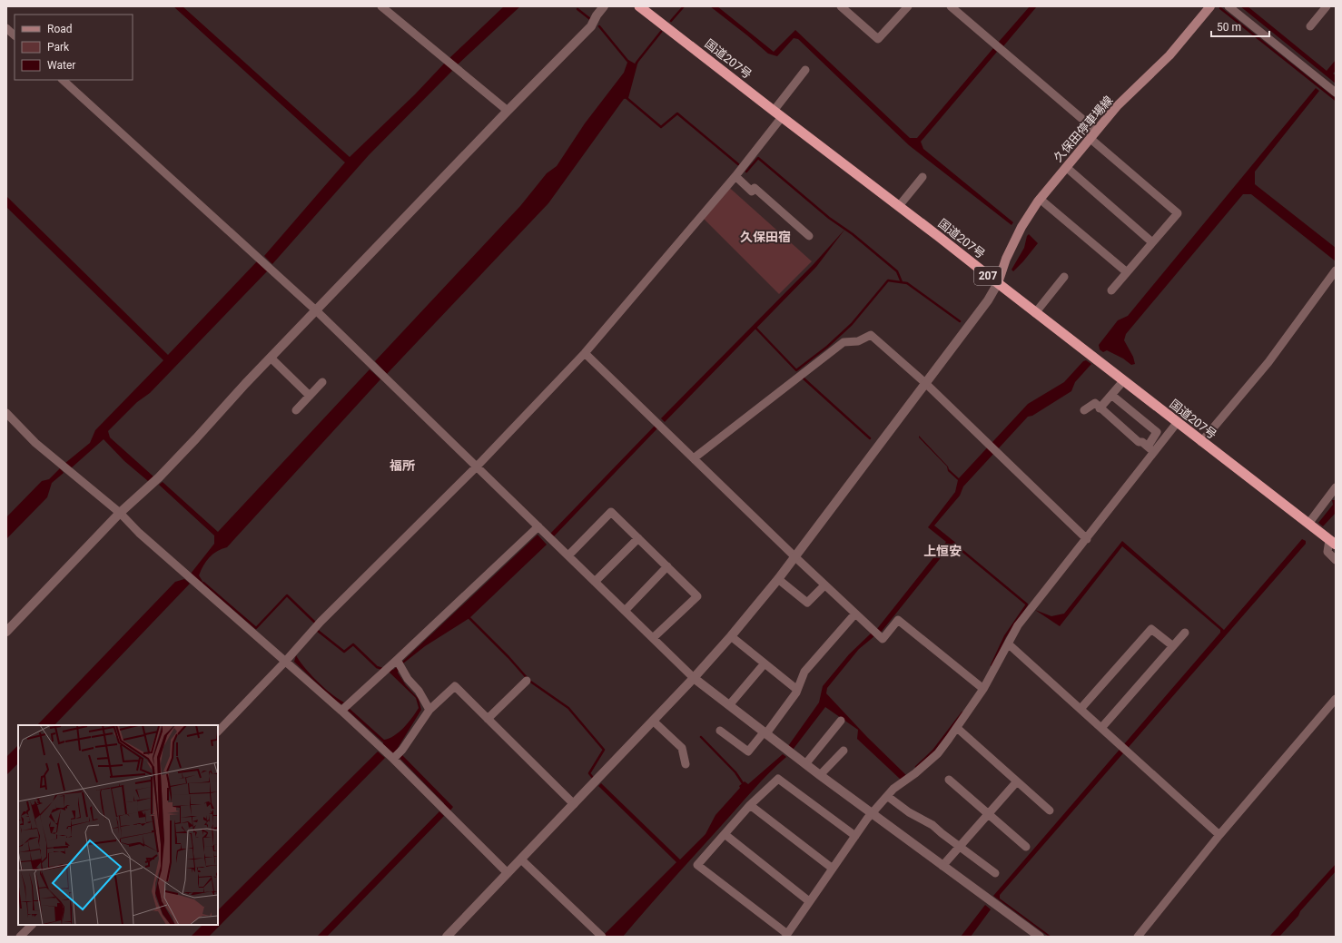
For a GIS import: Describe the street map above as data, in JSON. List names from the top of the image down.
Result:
{
  "streets": {
    "highway": ["国道207号", "207"],
    "main road": ["久保田停車場線"]
  },
  "crossings": [
    ["国道207号", "久保田停車場線"]
  ],
  "districts": ["久保田宿", "福所", "上恒安"],
  "legend": ["Road", "Park", "Water"],
  "scale_bar": "50 m"
}
